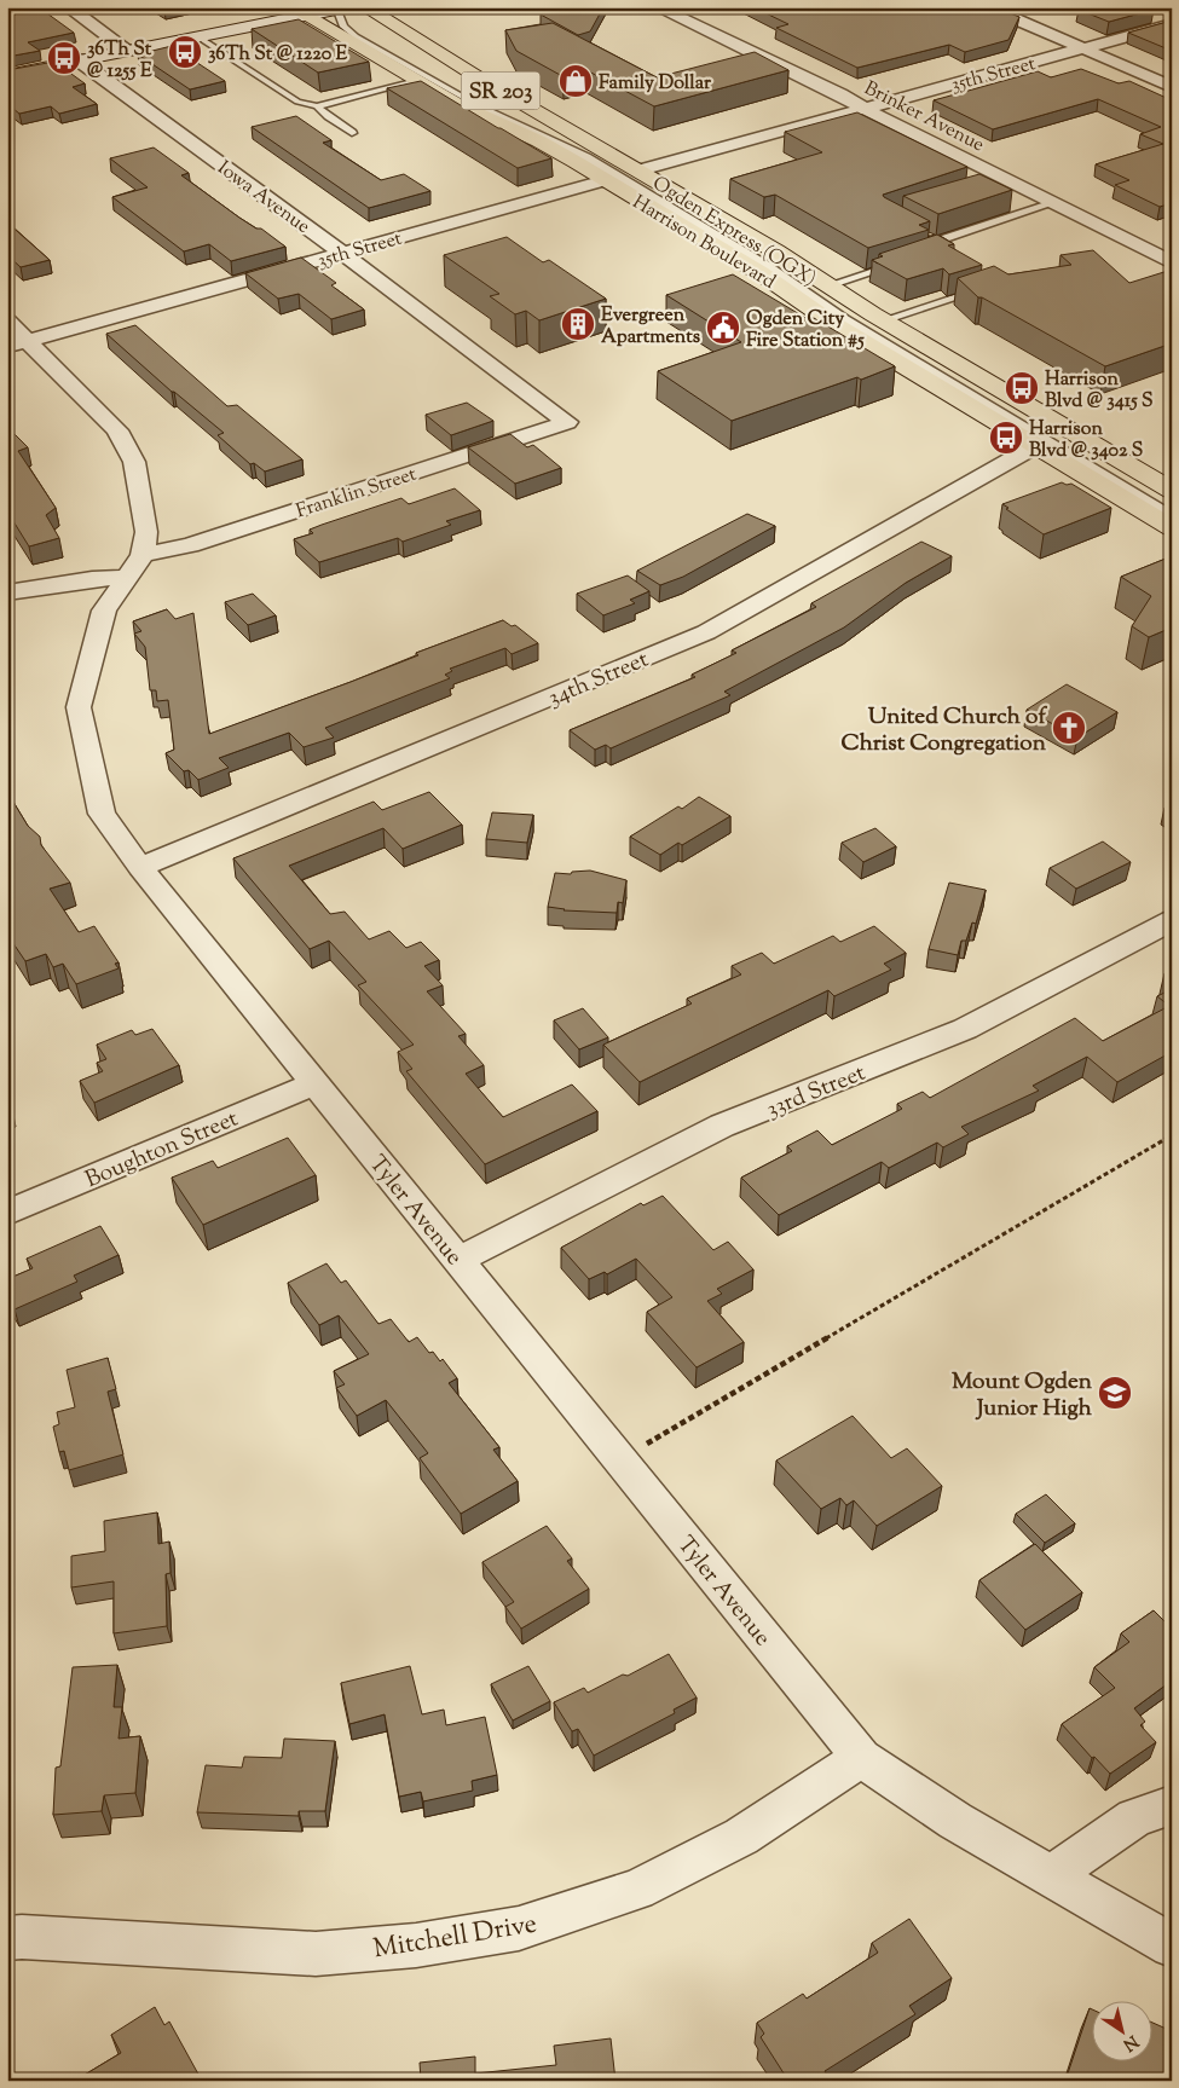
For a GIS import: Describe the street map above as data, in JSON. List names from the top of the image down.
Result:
{
  "streets": {
    "main road": ["SR 203", "Harrison Boulevard"],
    "street": [
      "35th Street",
      "Brinker Avenue",
      "Iowa Avenue",
      "Franklin Street",
      "34th Street",
      "33rd Street",
      "Boughton Street",
      "Tyler Avenue",
      "Mitchell Drive"
    ],
    "lane": ["Ogden Express (OGX)"]
  },
  "crossings": [
    ["35th Street", "Brinker Avenue"],
    ["35th Street", "Iowa Avenue"],
    ["35th Street", "Harrison Boulevard"],
    ["35th Street", "Tyler Avenue"],
    ["Iowa Avenue", "Franklin Street"],
    ["Harrison Boulevard", "34th Street"],
    ["Franklin Street", "Tyler Avenue"],
    ["34th Street", "Tyler Avenue"],
    ["33rd Street", "Tyler Avenue"],
    ["Boughton Street", "Tyler Avenue"],
    ["Tyler Avenue", "Mitchell Drive"]
  ],
  "places": {
    "bus stop": [
      "36Th St @ 1220 E",
      "36Th St @ 1255 E",
      "Harrison Blvd @ 3415 S",
      "Harrison Blvd @ 3402 S"
    ],
    "shop": ["Family Dollar"],
    "building": ["Evergreen Apartments"],
    "public building": ["Ogden City Fire Station #5"],
    "church": ["United Church of Christ Congregation"],
    "school or university": ["Mount Ogden Junior High"]
  },
  "north": "bottom right"
}
